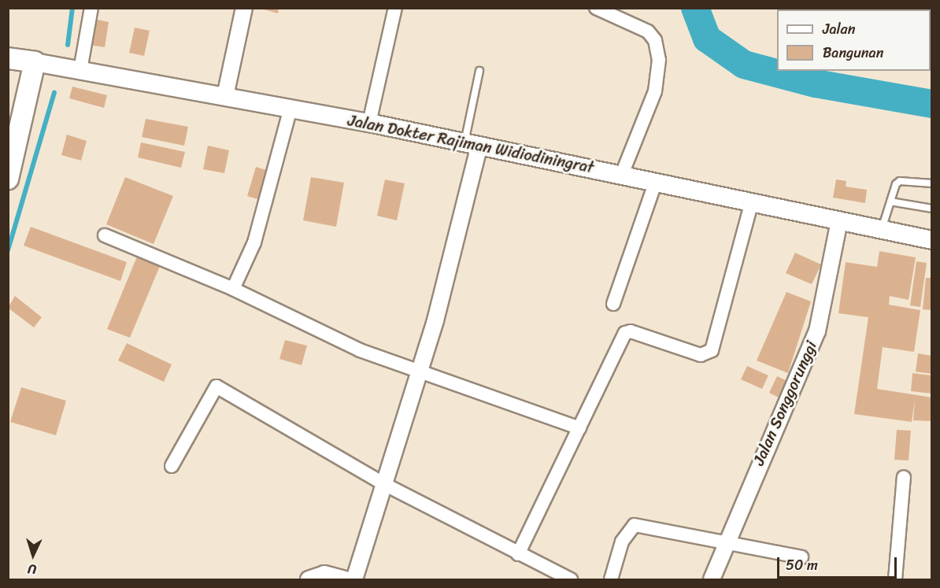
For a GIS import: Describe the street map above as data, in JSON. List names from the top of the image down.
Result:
{
  "streets": {
    "main road": ["Jalan Dokter Rajiman Widiodiningrat"],
    "street": ["Jalan Songgorunggi"]
  },
  "crossings": [
    ["Jalan Dokter Rajiman Widiodiningrat", "Jalan Songgorunggi"]
  ],
  "legend": ["Jalan", "Bangunan"],
  "scale_bar": "50 m",
  "north": "bottom"
}
